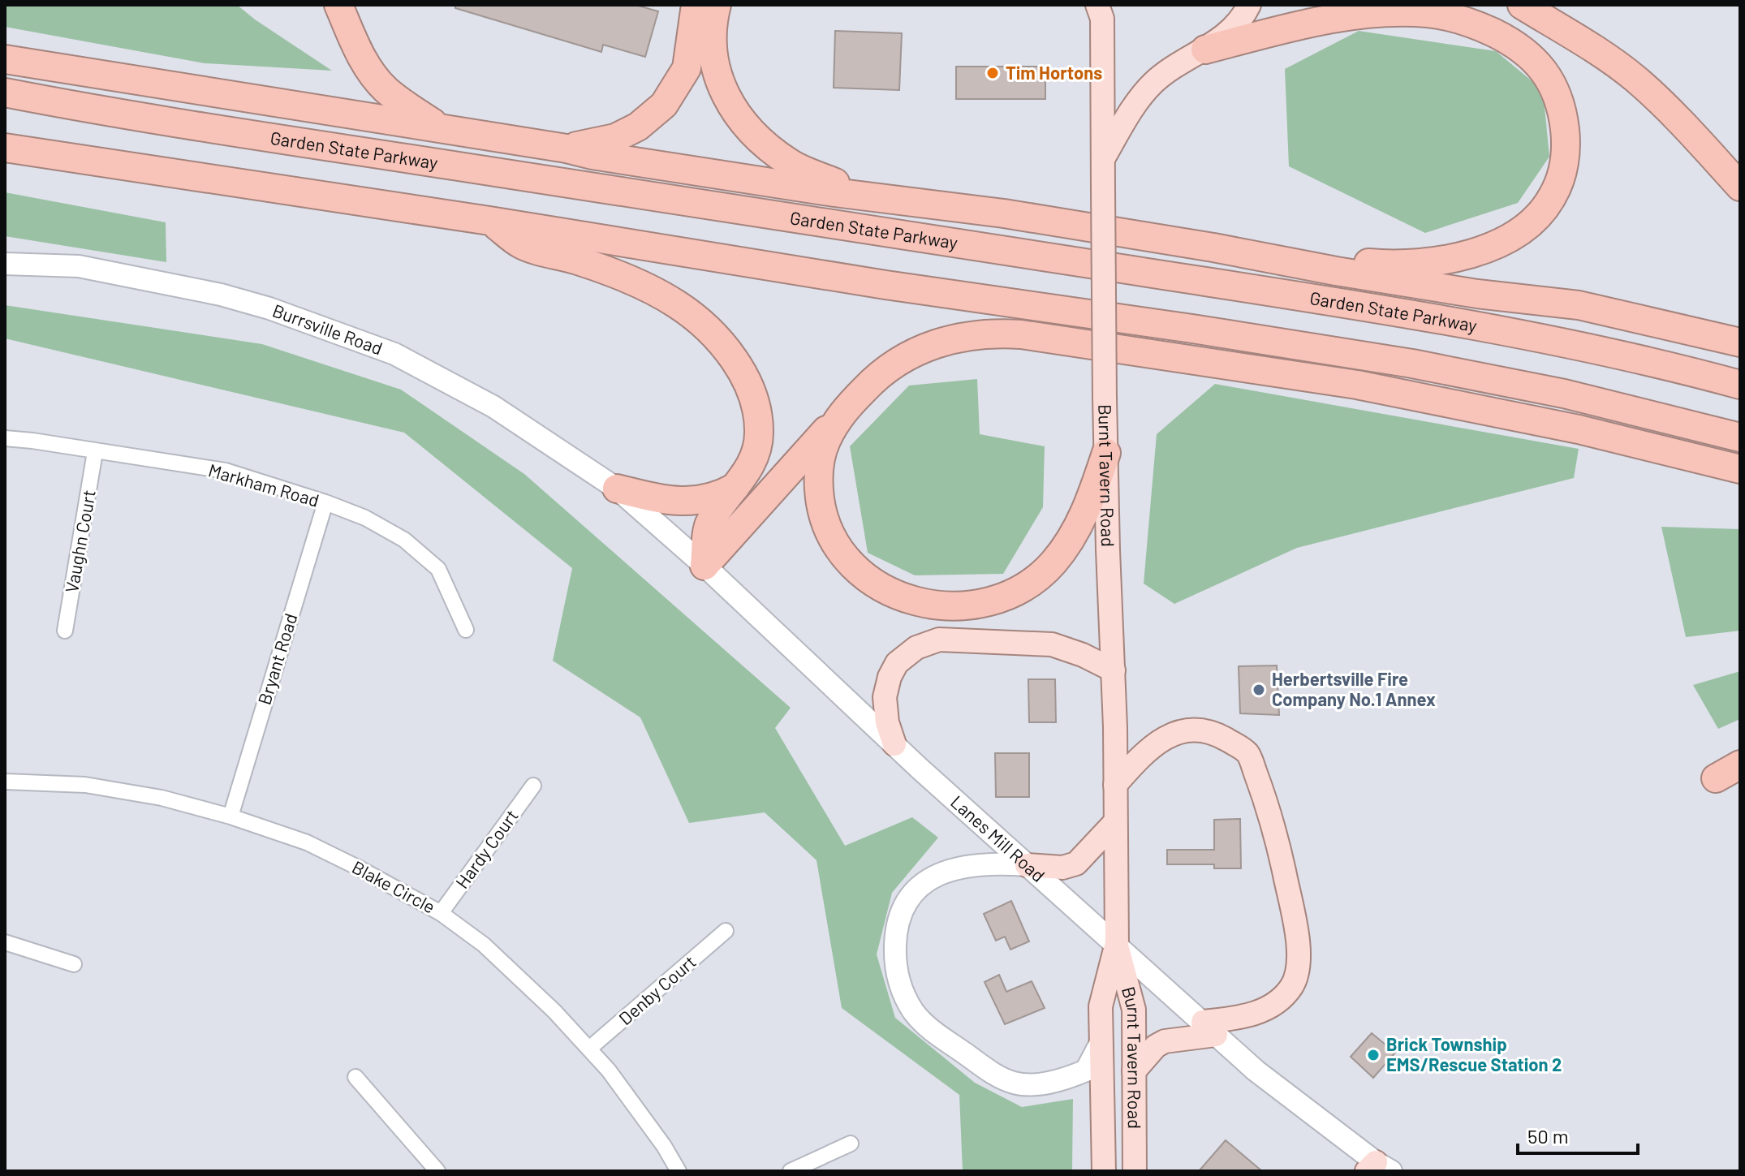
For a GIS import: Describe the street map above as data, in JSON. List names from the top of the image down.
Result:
{
  "streets": {
    "highway": ["Garden State Parkway"],
    "main road": ["Burrsville Road", "Burnt Tavern Road", "Lanes Mill Road"],
    "street": [
      "Markham Road",
      "Vaughn Court",
      "Bryant Road",
      "Hardy Court",
      "Blake Circle",
      "Denby Court"
    ]
  },
  "crossings": [
    ["Burrsville Road", "Lanes Mill Road"],
    ["Burnt Tavern Road", "Lanes Mill Road"],
    ["Markham Road", "Vaughn Court"],
    ["Markham Road", "Bryant Road"],
    ["Bryant Road", "Blake Circle"],
    ["Hardy Court", "Blake Circle"],
    ["Blake Circle", "Denby Court"]
  ],
  "places": ["Tim Hortons", "Herbertsville Fire Company No.1 Annex", "Brick Township EMS/Rescue Station 2"],
  "scale_bar": "50 m"
}
